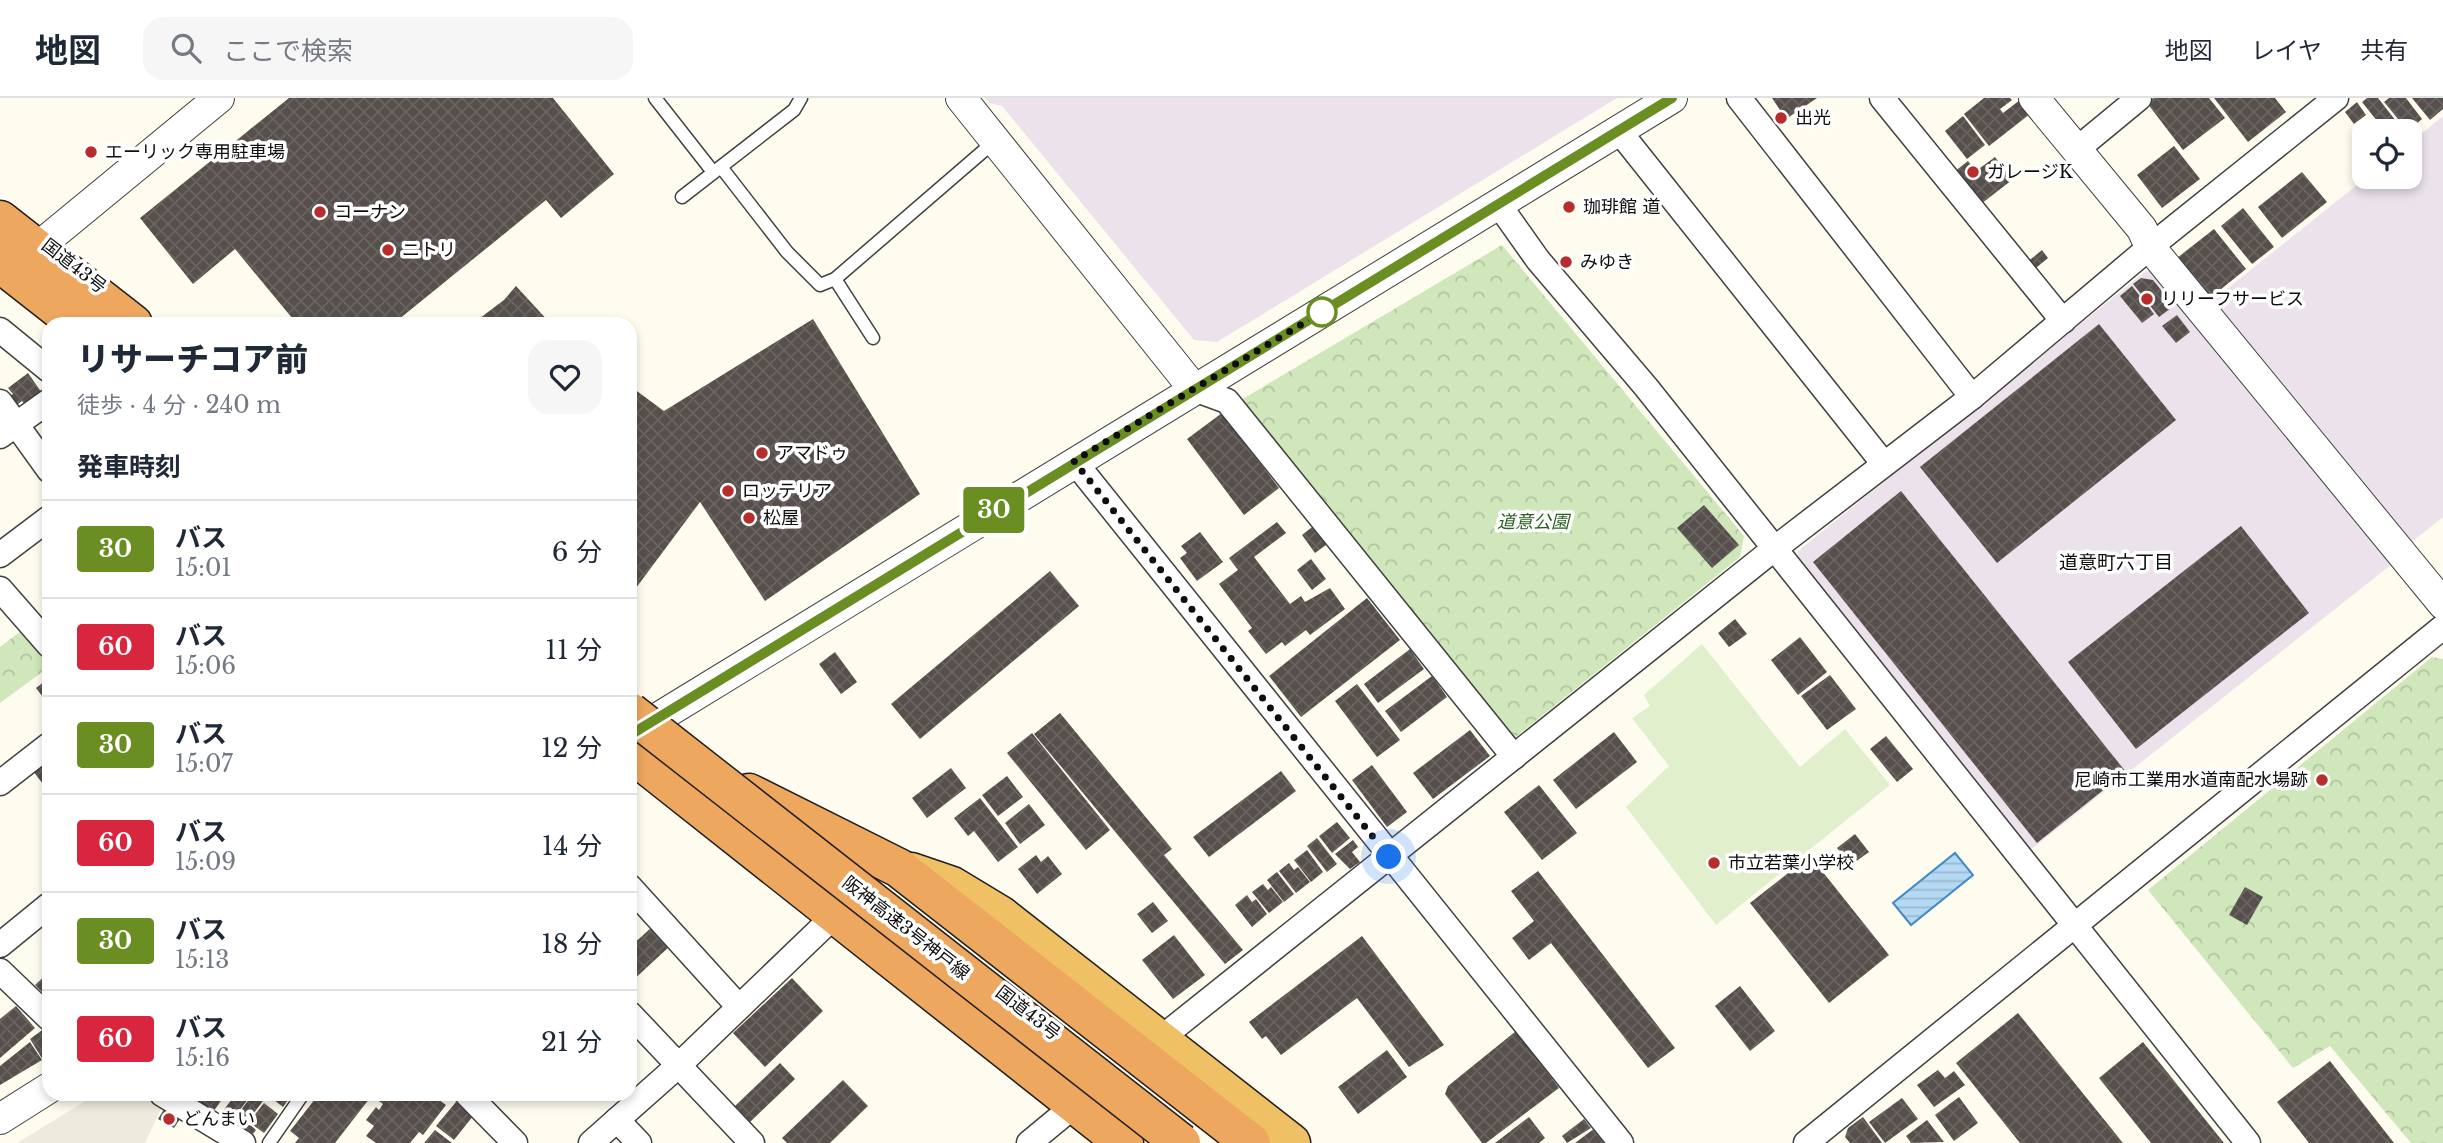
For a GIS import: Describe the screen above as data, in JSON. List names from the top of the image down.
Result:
{
  "streets": {
    "highway": ["国道43号", "阪神高速3号神戸線"]
  },
  "districts": ["道意町六丁目"],
  "parks": ["道意公園"],
  "places": [
    "出光",
    "エーリック専用駐車場",
    "ガレージK",
    "珈琲館 道",
    "コーナン",
    "ニトリ",
    "みゆき",
    "リリーフサービス",
    "アマドゥ",
    "ロッテリア",
    "松屋",
    "尼崎市工業用水道南配水場跡",
    "市立若葉小学校",
    "どんまい"
  ],
  "lines": ["bus line 30"],
  "page": {
    "header": "地図",
    "search": "ここで検索",
    "nav": ["地図", "レイヤ", "共有"],
    "on_map": "30",
    "heading": [
      ["リサーチコア前", "徒歩 · 4 分 · 240 m"],
      "発車時刻"
    ],
    "list": [
      {
        "mark": "30",
        "name": "バス",
        "note": "15:01",
        "value": "6 分"
      },
      {
        "mark": "60",
        "name": "バス",
        "note": "15:06",
        "value": "11 分"
      },
      {
        "mark": "30",
        "name": "バス",
        "note": "15:07",
        "value": "12 分"
      },
      {
        "mark": "60",
        "name": "バス",
        "note": "15:09",
        "value": "14 分"
      },
      {
        "mark": "30",
        "name": "バス",
        "note": "15:13",
        "value": "18 分"
      },
      {
        "mark": "60",
        "name": "バス",
        "note": "15:16",
        "value": "21 分"
      }
    ]
  }
}
